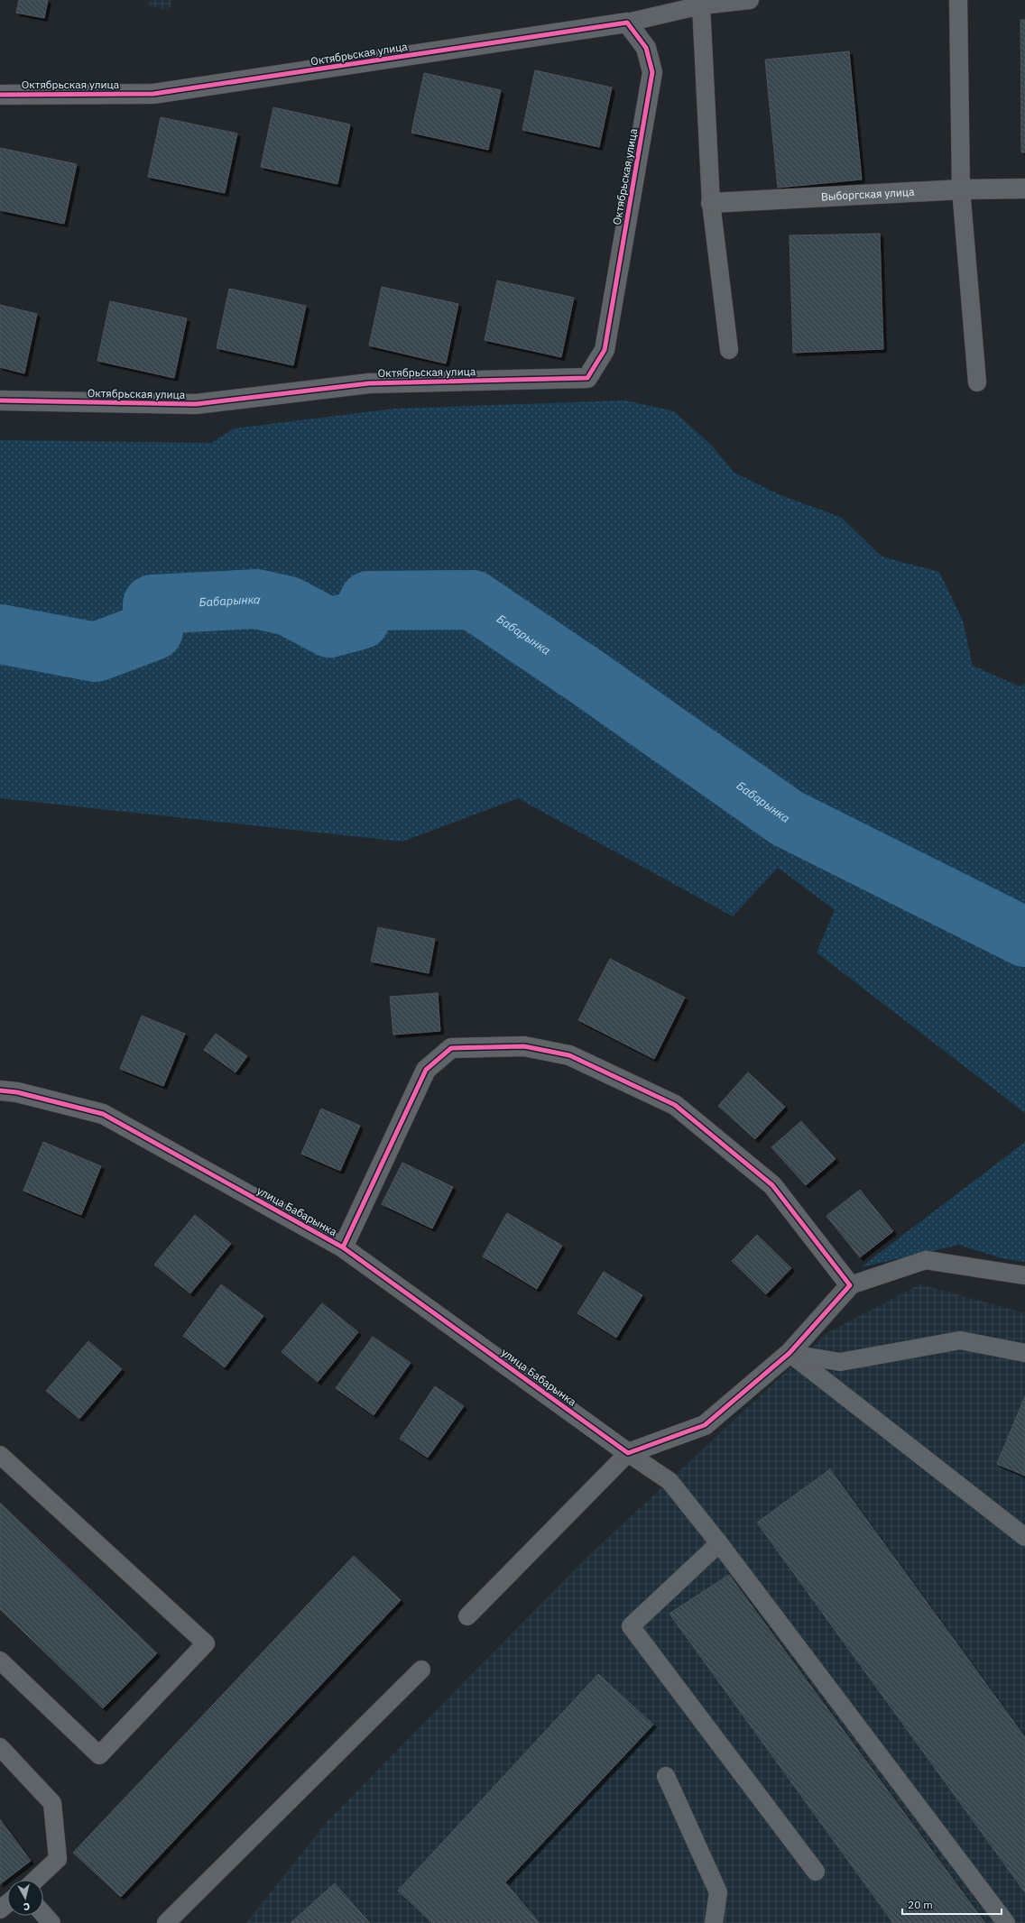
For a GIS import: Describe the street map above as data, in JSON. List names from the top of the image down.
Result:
{
  "streets": {
    "street": ["Октябрьская улица", "Выборгская улица", "улица Бабарынка"]
  },
  "water": ["Бабарынка"],
  "scale_bar": "20 m",
  "north": "bottom"
}
